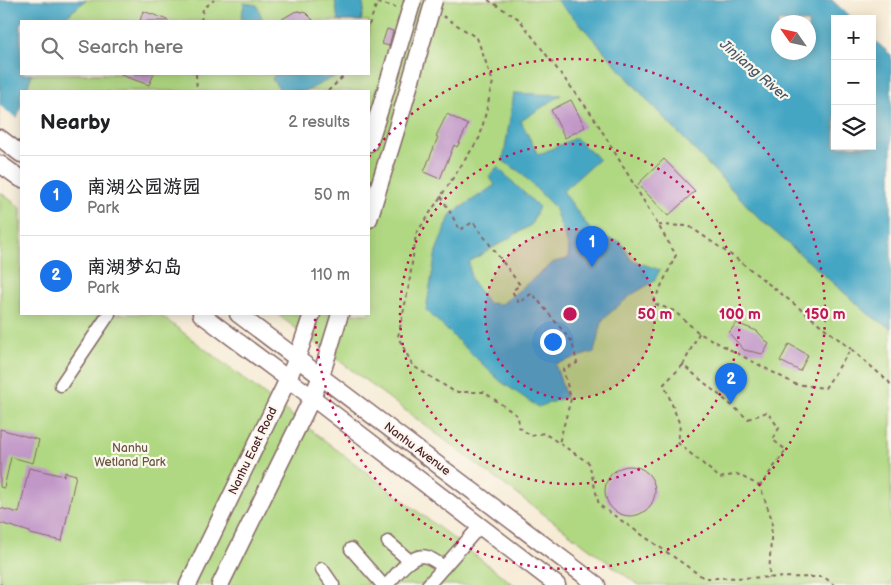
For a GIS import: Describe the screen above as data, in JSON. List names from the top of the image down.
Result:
{
  "streets": {
    "main road": ["Nanhu Avenue", "Nanhu East Road"]
  },
  "crossings": [
    ["Nanhu Avenue", "Nanhu East Road"]
  ],
  "water": ["Jinjiang River"],
  "parks": ["Nanhu Wetland Park"],
  "north": "top left",
  "page": {
    "map_buttons": ["+", "−"],
    "search": "Search here",
    "heading": ["Nearby", "2 results"],
    "list": [
      {
        "mark": "1",
        "name": "南湖公园游园",
        "note": "Park",
        "value": "50 m"
      },
      {
        "mark": "2",
        "name": "南湖梦幻岛",
        "note": "Park",
        "value": "110 m"
      }
    ],
    "pins": ["1", "2"]
  },
  "rings": ["50 m", "100 m", "150 m"]
}
